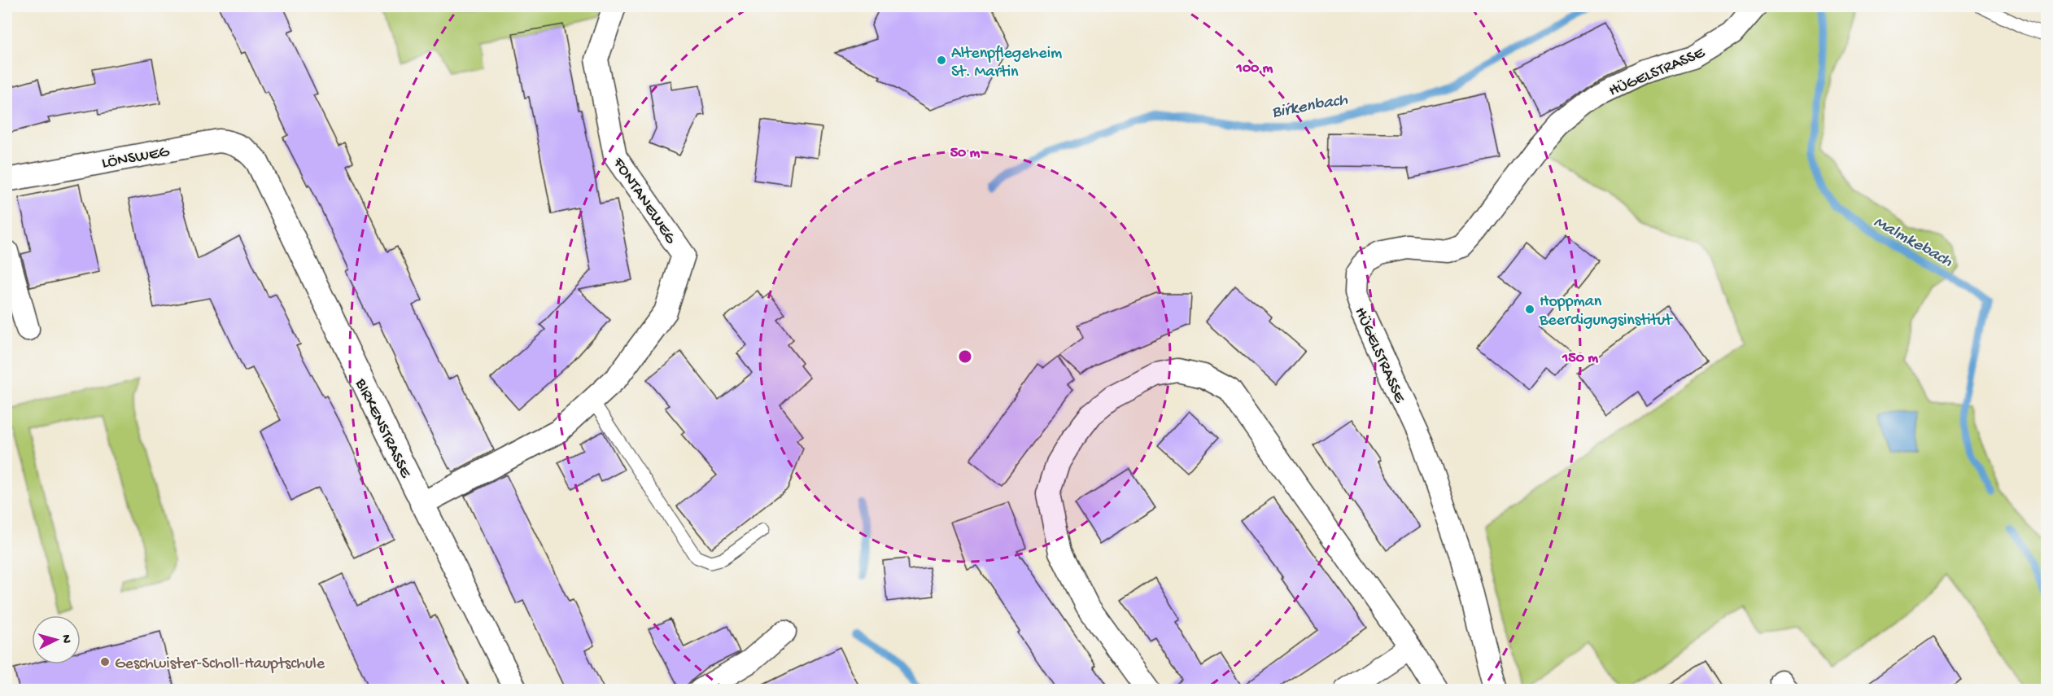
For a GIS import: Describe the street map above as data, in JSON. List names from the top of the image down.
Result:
{
  "streets": {
    "street": [
      "HÜGELSTRASSE",
      "LÖNSWEG",
      "FONTANEWEG",
      "BIRKENSTRASSE"
    ]
  },
  "crossings": [
    ["LÖNSWEG", "BIRKENSTRASSE"],
    ["FONTANEWEG", "BIRKENSTRASSE"]
  ],
  "water": ["Birkenbach", "Malmkebach"],
  "places": ["Altenpflegeheim St. Martin", "Hoppman Beerdigungsinstitut", "Geschwister-Scholl-Hauptschule"],
  "north": "right",
  "rings": ["100 m", "50 m", "150 m"]
}
